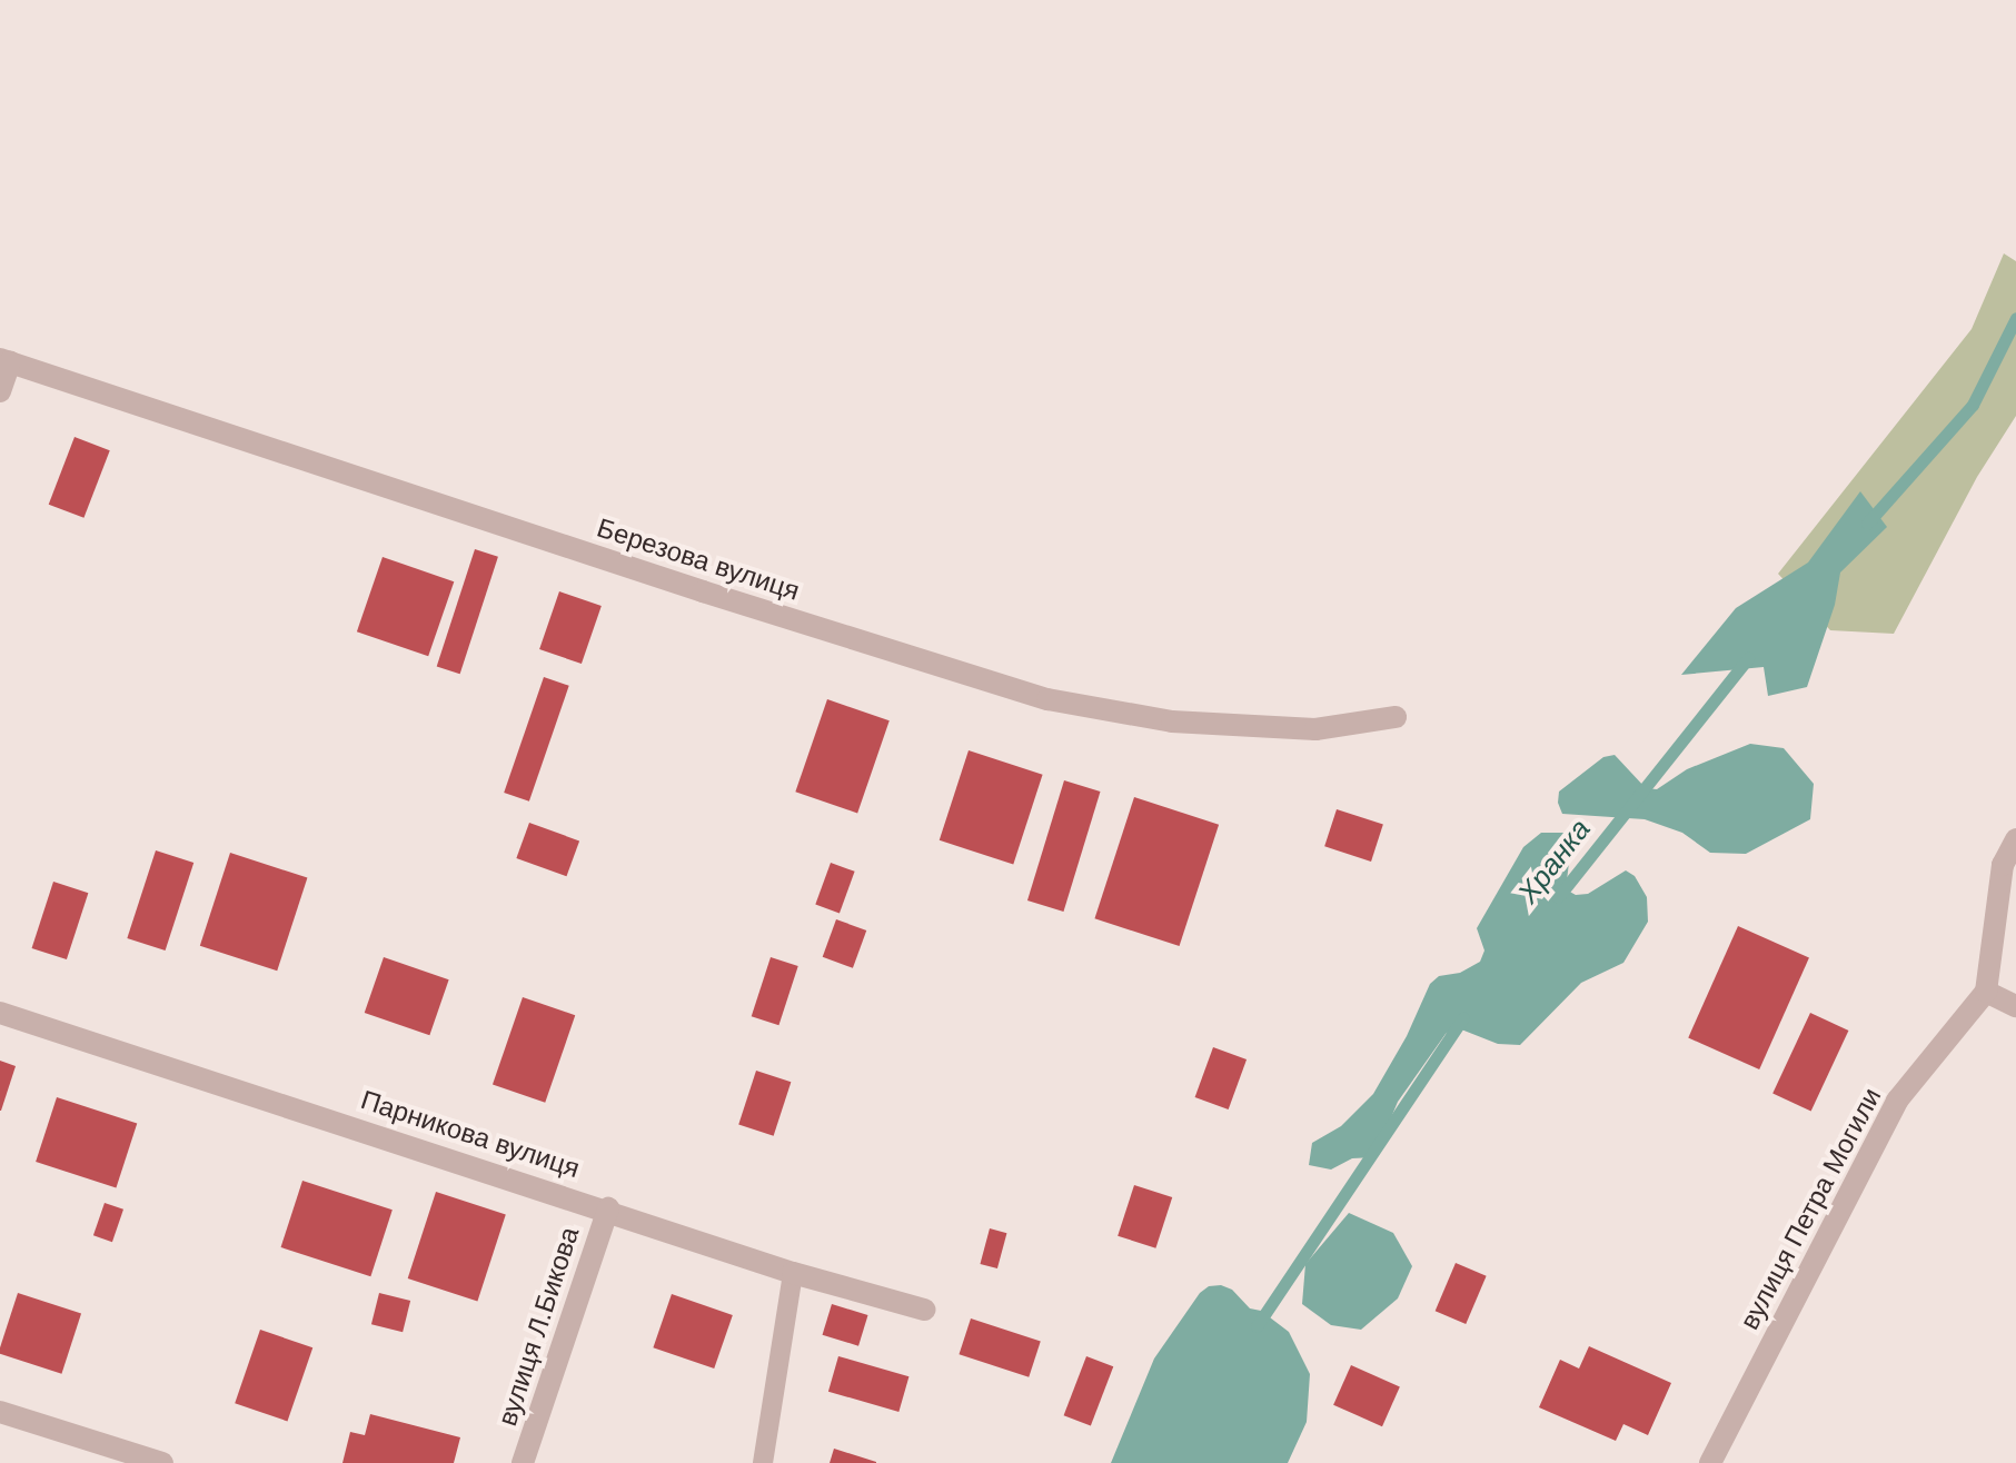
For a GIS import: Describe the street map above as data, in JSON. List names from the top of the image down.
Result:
{
  "streets": {
    "street": [
      "Березова вулиця",
      "Парникова вулиця",
      "вулиця Петра Могили",
      "вулиця Л.Бикова"
    ]
  },
  "crossings": [
    ["Парникова вулиця", "вулиця Л.Бикова"]
  ],
  "water": ["Хранка"]
}
